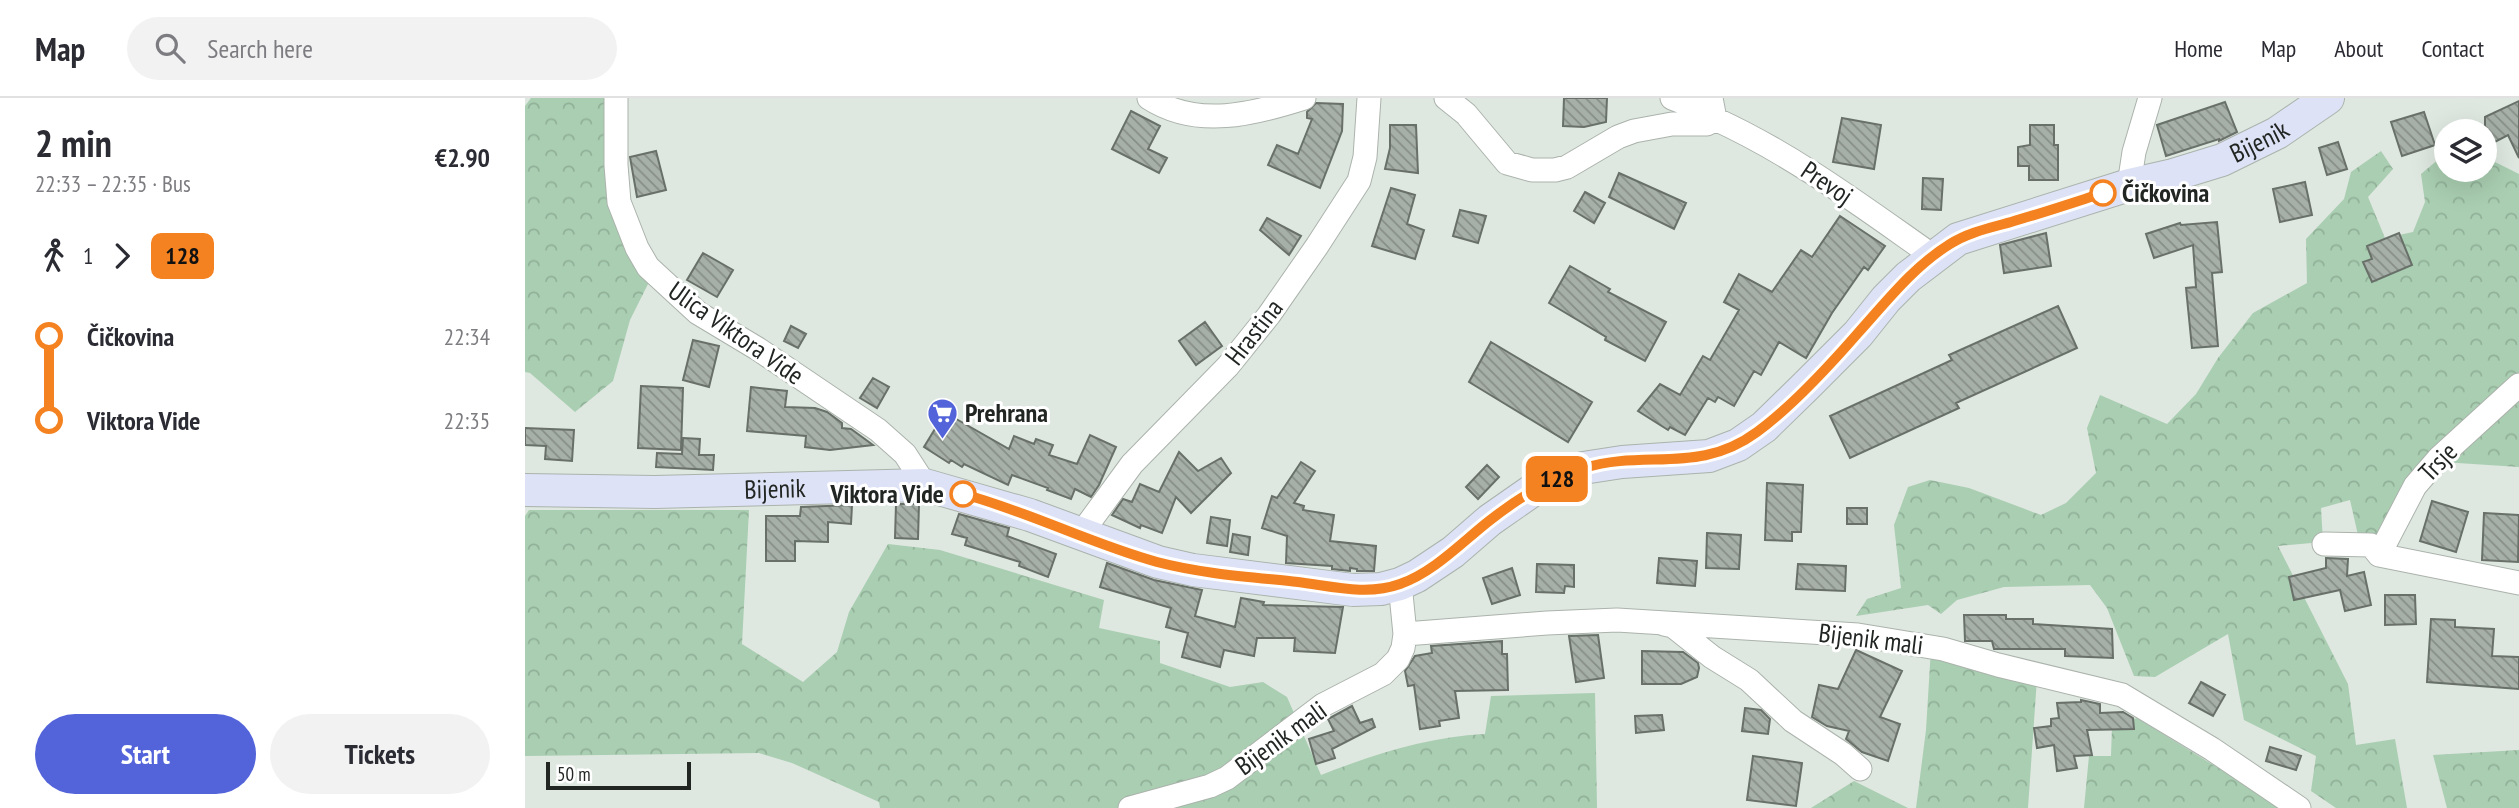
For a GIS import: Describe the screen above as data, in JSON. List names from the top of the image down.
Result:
{
  "streets": {
    "main road": ["Bijenik"],
    "street": [
      "Prevoj",
      "Hrastina",
      "Ulica Viktora Vide",
      "Trsje",
      "Bijenik mali"
    ]
  },
  "crossings": [
    ["Bijenik", "Prevoj"],
    ["Bijenik", "Hrastina"],
    ["Bijenik", "Ulica Viktora Vide"],
    ["Bijenik", "Bijenik mali"]
  ],
  "places": {
    "other": ["Čičkovina", "Viktora Vide"],
    "supermarket": ["Prehrana"]
  },
  "lines": ["bus line 128"],
  "scale_bar": "50 m",
  "page": {
    "header": "Map",
    "search": "Search here",
    "nav": [
      "Home",
      "Map",
      "About",
      "Contact"
    ],
    "heading": ["2 min", "22:33 – 22:35 · Bus", "€2.90"],
    "on_map": "128",
    "legs": ["1", "128"],
    "list": [
      {
        "name": "Čičkovina",
        "value": "22:34"
      },
      {
        "name": "Viktora Vide",
        "value": "22:35"
      }
    ],
    "buttons": ["Start", "Tickets"],
    "scale": "50 m"
  }
}
